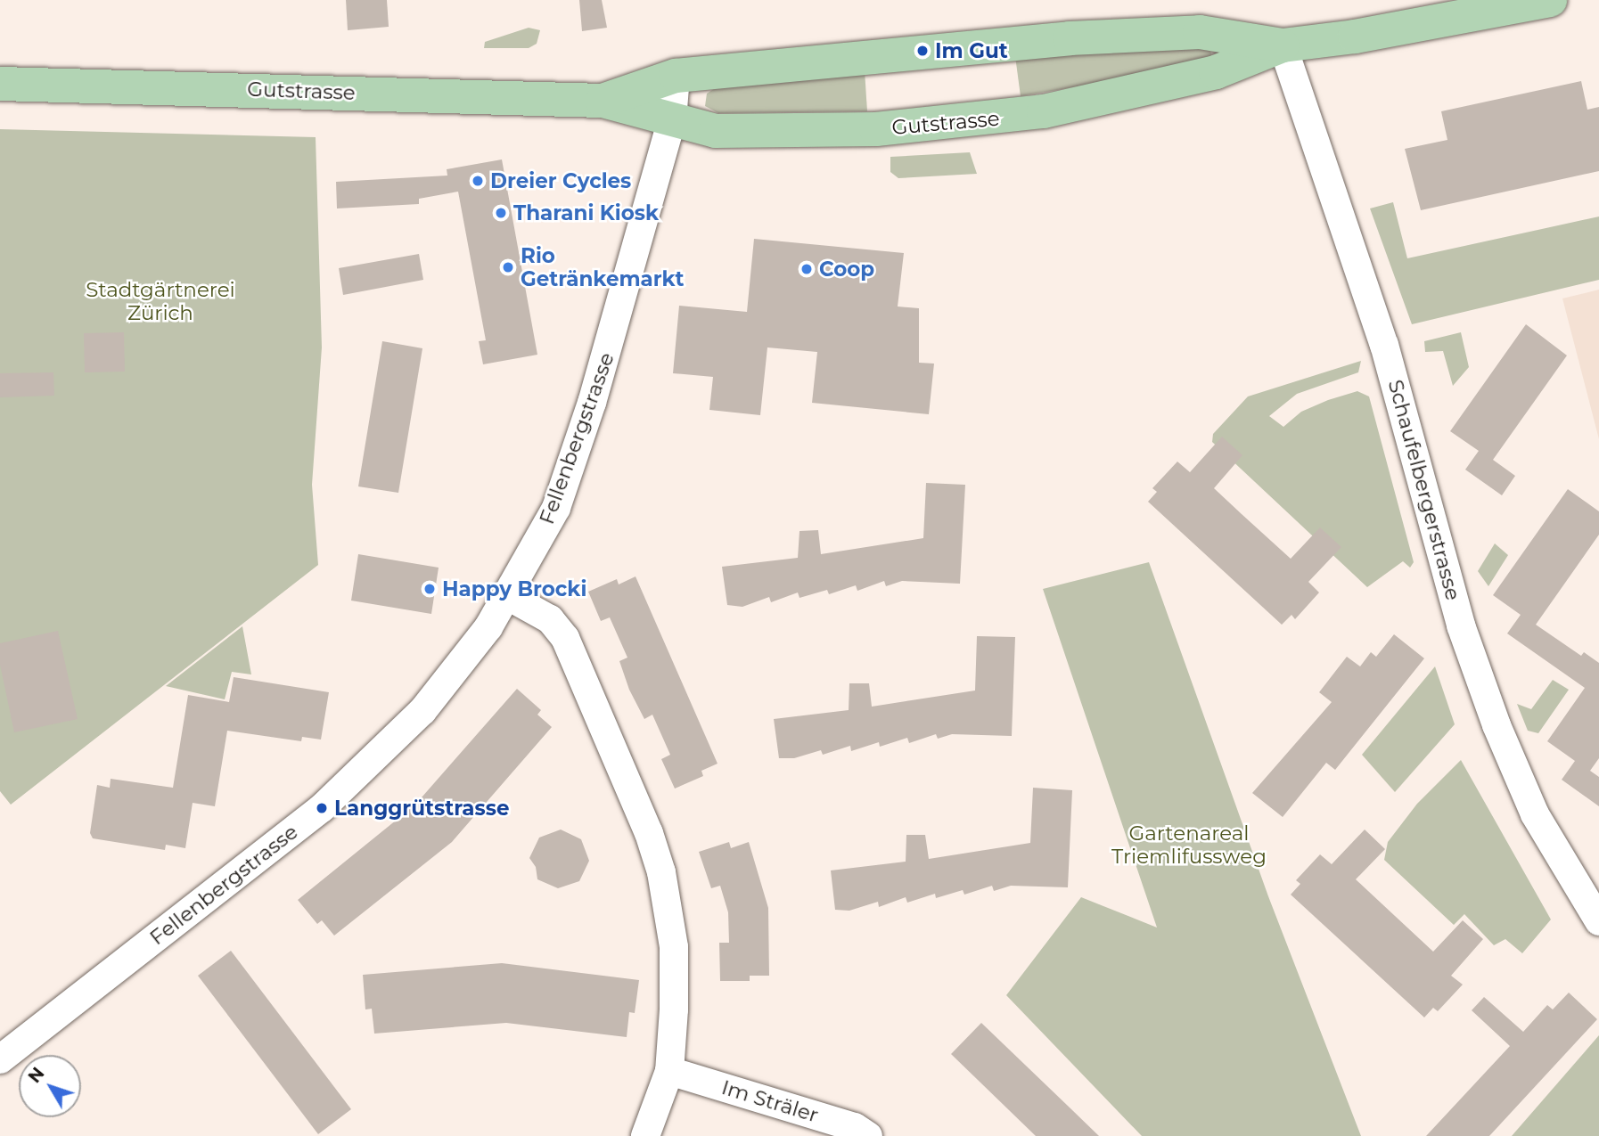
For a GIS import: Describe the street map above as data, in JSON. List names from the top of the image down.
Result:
{
  "streets": {
    "main road": ["Gutstrasse"],
    "street": ["Fellenbergstrasse", "Schaufelbergerstrasse", "Im Sträler"]
  },
  "crossings": [
    ["Gutstrasse", "Fellenbergstrasse"],
    ["Gutstrasse", "Schaufelbergerstrasse"]
  ],
  "parks": ["Stadtgärtnerei Zürich", "Gartenareal Triemlifussweg"],
  "places": [
    "Im Gut",
    "Dreier Cycles",
    "Tharani Kiosk",
    "Rio Getränkemarkt",
    "Coop",
    "Happy Brocki",
    "Langgrütstrasse"
  ],
  "north": "top left"
}
